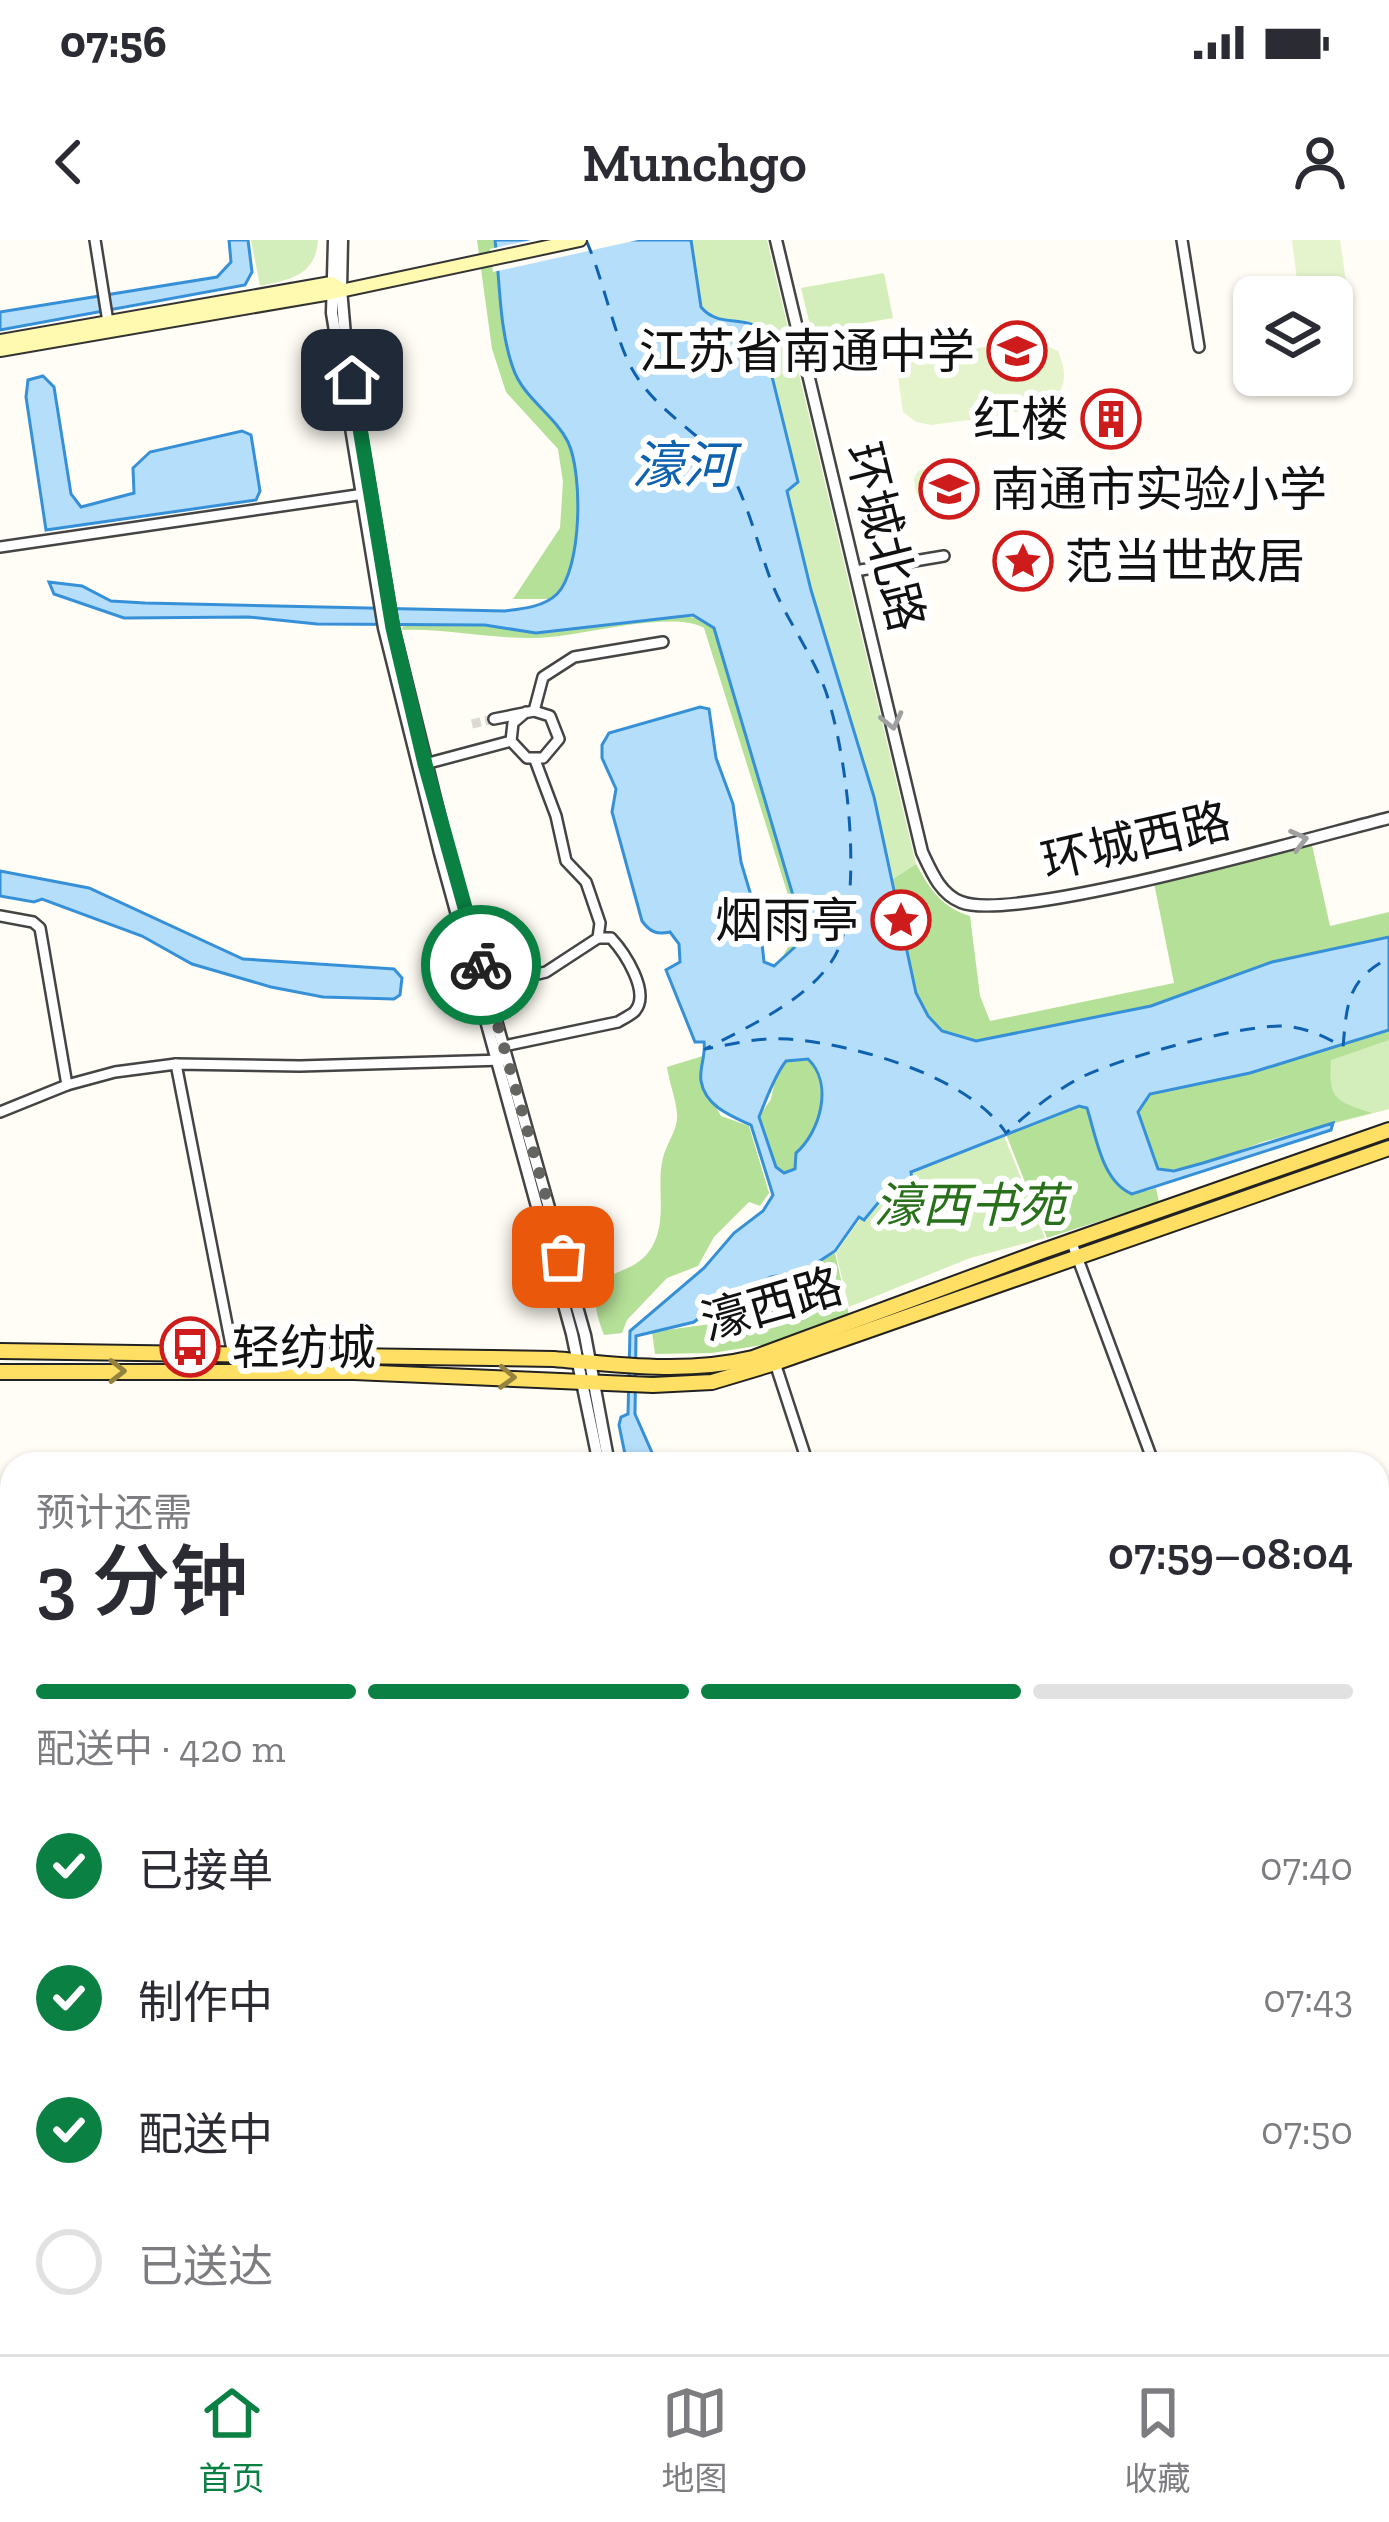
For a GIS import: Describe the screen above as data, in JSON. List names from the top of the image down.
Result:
{
  "streets": {
    "main road": ["濠西路"],
    "street": ["环城北路", "环城西路"]
  },
  "crossings": [
    ["环城北路", "环城西路"]
  ],
  "one_way": ["环城北路", "环城西路"],
  "water": ["濠河"],
  "parks": ["濠西书苑"],
  "places": {
    "school or university": ["江苏省南通中学", "南通市实验小学"],
    "building": ["红楼"],
    "place": ["范当世故居", "烟雨亭"],
    "bus stop": ["轻纺城"]
  },
  "page": {
    "status": "07:56",
    "header": "Munchgo",
    "heading": ["3 分钟", "预计还需", "07:59–08:04"],
    "bar": "配送中 · 420 m",
    "list": [
      ["已接单", "07:40"],
      ["制作中", "07:43"],
      ["配送中", "07:50"],
      "已送达"
    ],
    "tabs": ["首页", "地图", "收藏"]
  }
}
